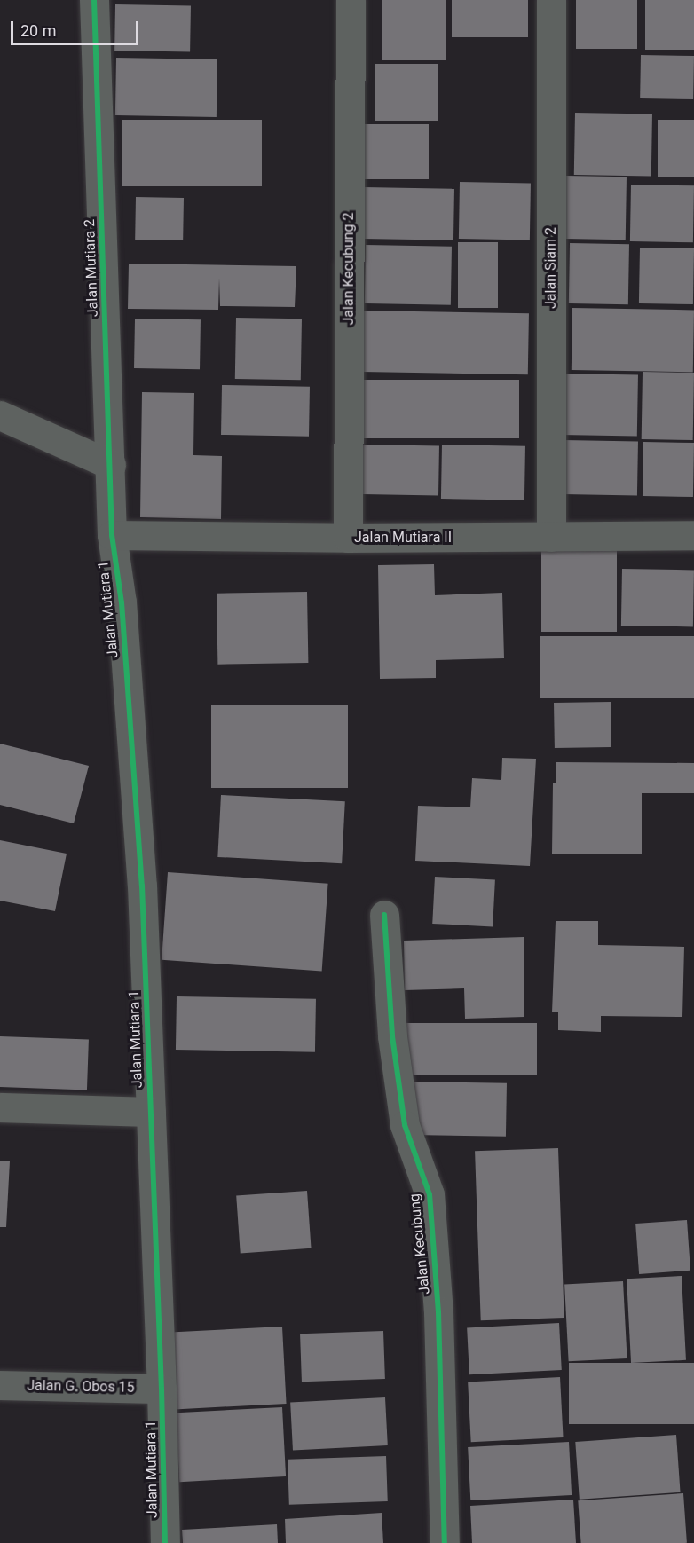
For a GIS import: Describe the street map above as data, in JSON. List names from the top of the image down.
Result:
{
  "streets": {
    "street": [
      "Jalan Mutiara 2",
      "Jalan Siam 2",
      "Jalan Kecubung 2",
      "Jalan Mutiara II",
      "Jalan Mutiara 1",
      "Jalan Kecubung",
      "Jalan G. Obos 15"
    ]
  },
  "crossings": [
    ["Jalan Mutiara 2", "Jalan Mutiara II"],
    ["Jalan Mutiara 2", "Jalan Mutiara 1"],
    ["Jalan Siam 2", "Jalan Mutiara II"],
    ["Jalan Kecubung 2", "Jalan Mutiara II"],
    ["Jalan Mutiara II", "Jalan Mutiara 1"],
    ["Jalan Mutiara 1", "Jalan G. Obos 15"]
  ],
  "scale_bar": "20 m"
}
